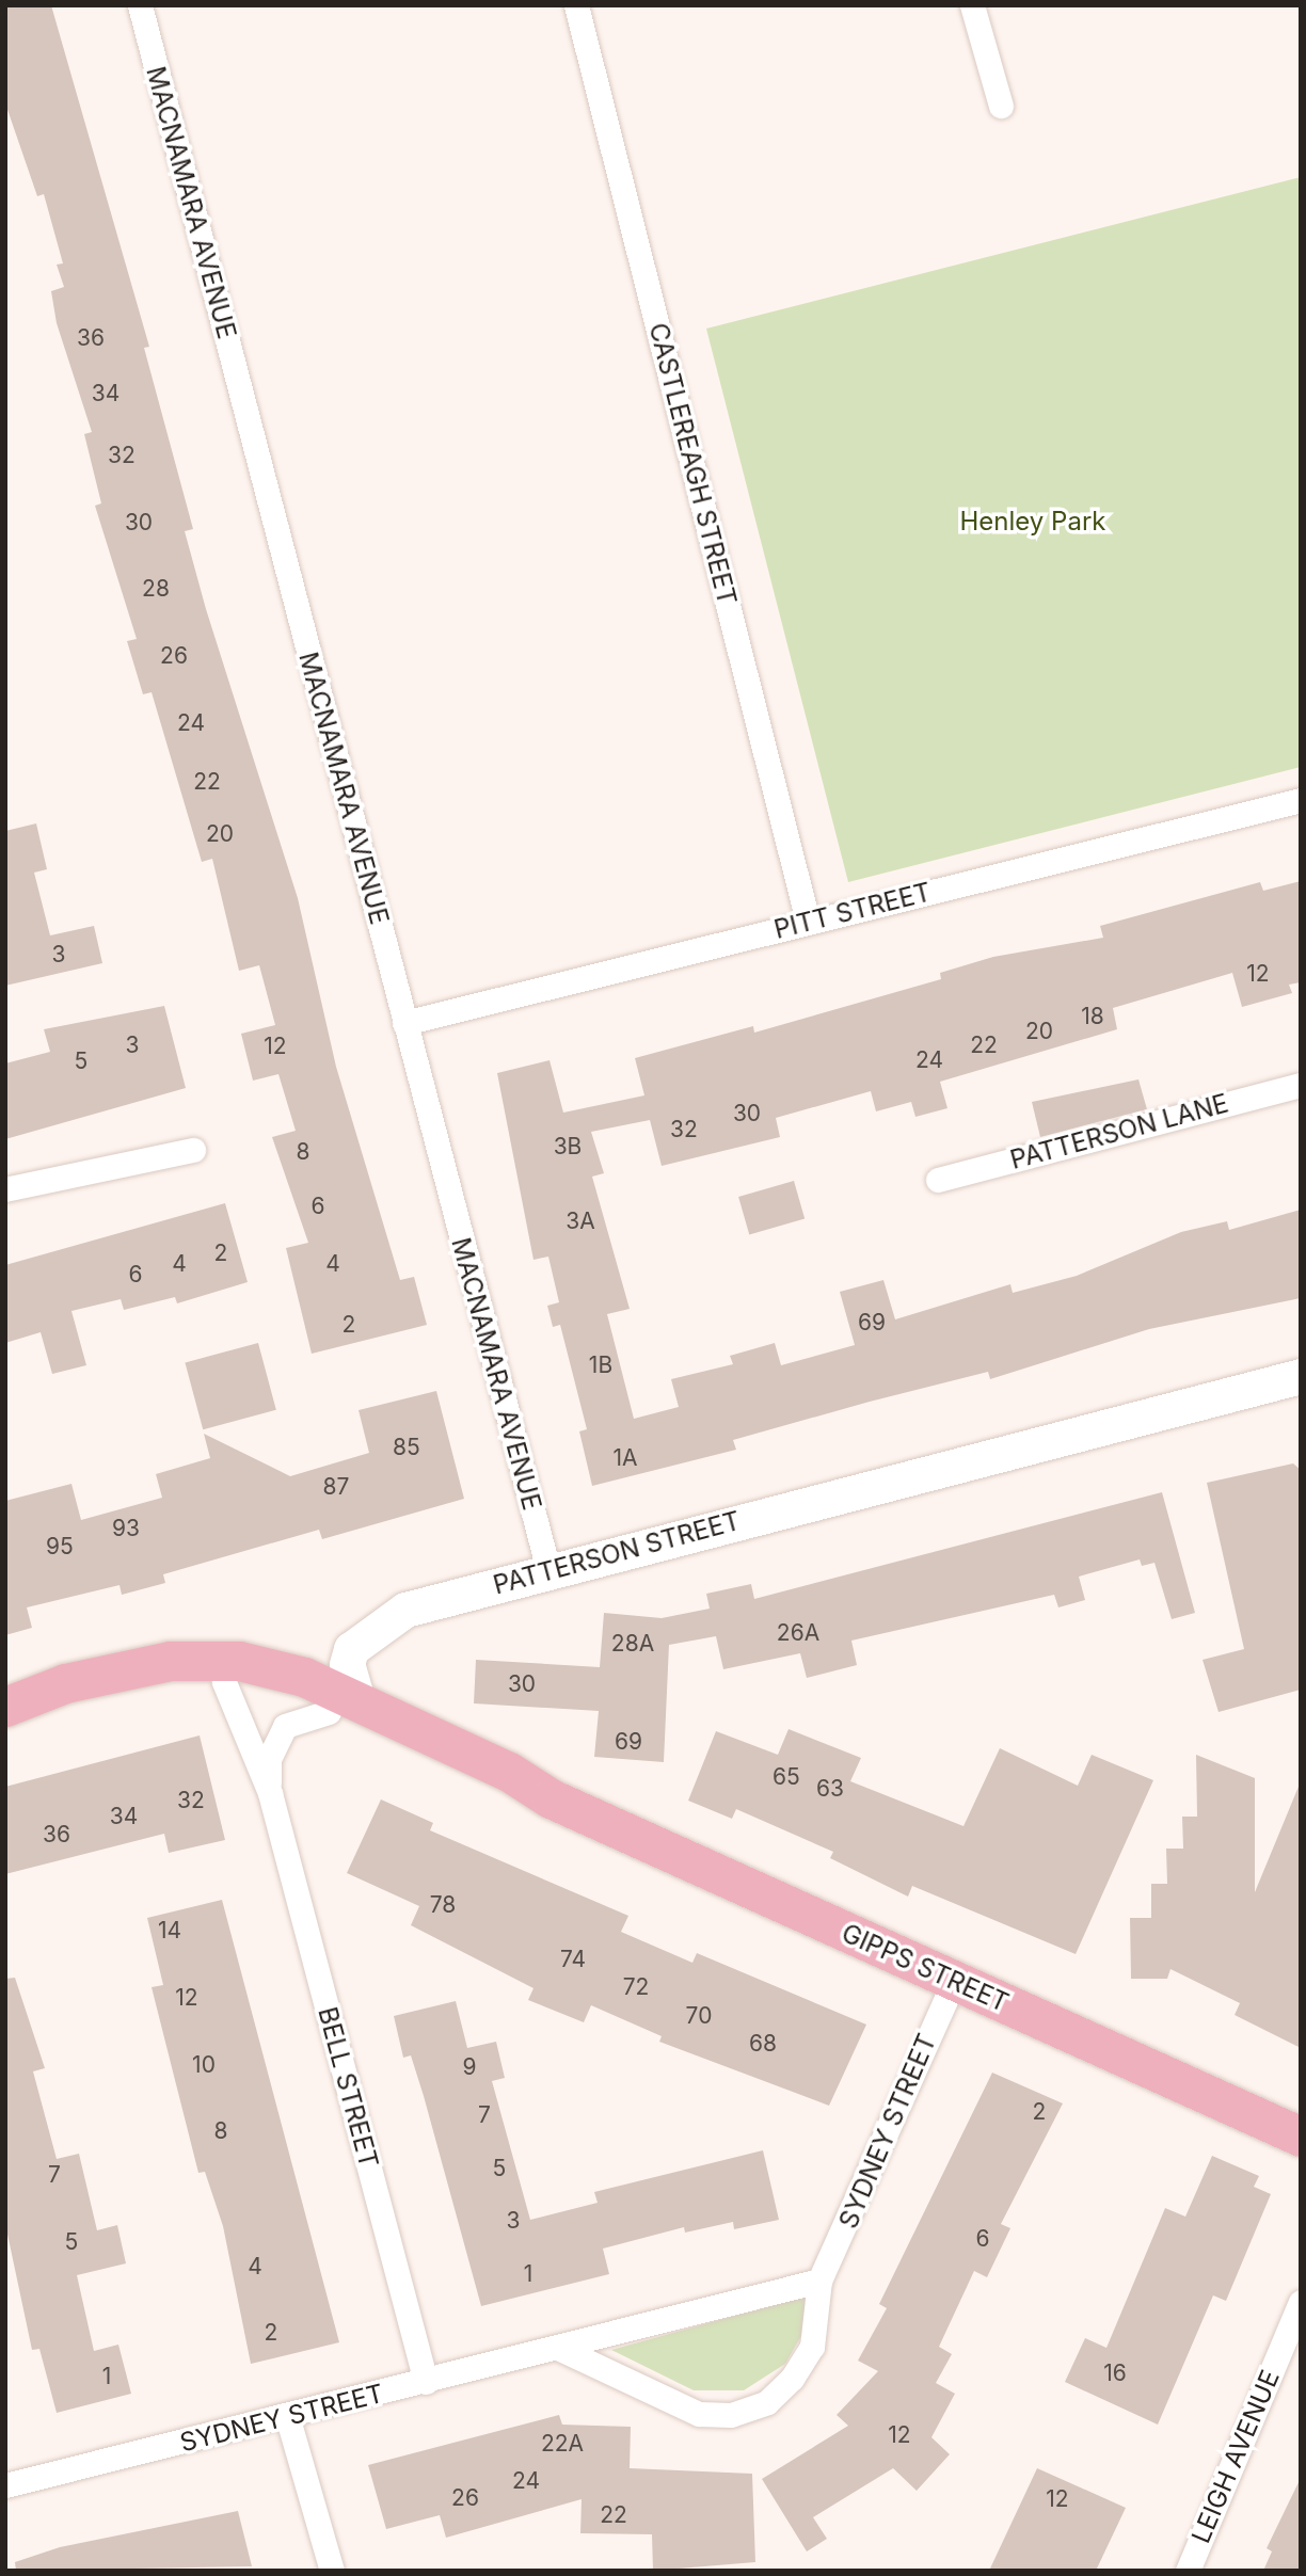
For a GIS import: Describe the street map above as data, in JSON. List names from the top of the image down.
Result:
{
  "streets": {
    "main road": ["GIPPS STREET"],
    "street": [
      "MACNAMARA AVENUE",
      "CASTLEREAGH STREET",
      "PITT STREET",
      "PATTERSON LANE",
      "PATTERSON STREET",
      "BELL STREET",
      "SYDNEY STREET",
      "LEIGH AVENUE"
    ]
  },
  "crossings": [
    ["MACNAMARA AVENUE", "PITT STREET"],
    ["MACNAMARA AVENUE", "PATTERSON STREET"],
    ["CASTLEREAGH STREET", "PITT STREET"],
    ["PATTERSON STREET", "GIPPS STREET"],
    ["PATTERSON STREET", "BELL STREET"],
    ["GIPPS STREET", "BELL STREET"],
    ["GIPPS STREET", "SYDNEY STREET"],
    ["BELL STREET", "SYDNEY STREET"]
  ],
  "parks": ["Henley Park"],
  "house_numbers": [
    "36",
    "34",
    "32",
    "30",
    "28",
    "26",
    "24",
    "22",
    "20",
    "3",
    "12",
    "18",
    "20",
    "3",
    "22",
    "12",
    "24",
    "5",
    "30",
    "32",
    "3B",
    "8",
    "6",
    "3A",
    "2",
    "4",
    "4",
    "6",
    "69",
    "2",
    "1B",
    "85",
    "1A",
    "87",
    "93",
    "95",
    "26A",
    "28A",
    "30",
    "69",
    "65",
    "63",
    "32",
    "34",
    "36",
    "78",
    "14",
    "74",
    "72",
    "12",
    "70",
    "68",
    "10",
    "9",
    "2",
    "7",
    "8",
    "5",
    "7",
    "3",
    "6",
    "5",
    "4",
    "1",
    "2",
    "16",
    "1",
    "12",
    "22A",
    "24",
    "26",
    "12",
    "22"
  ]
}
